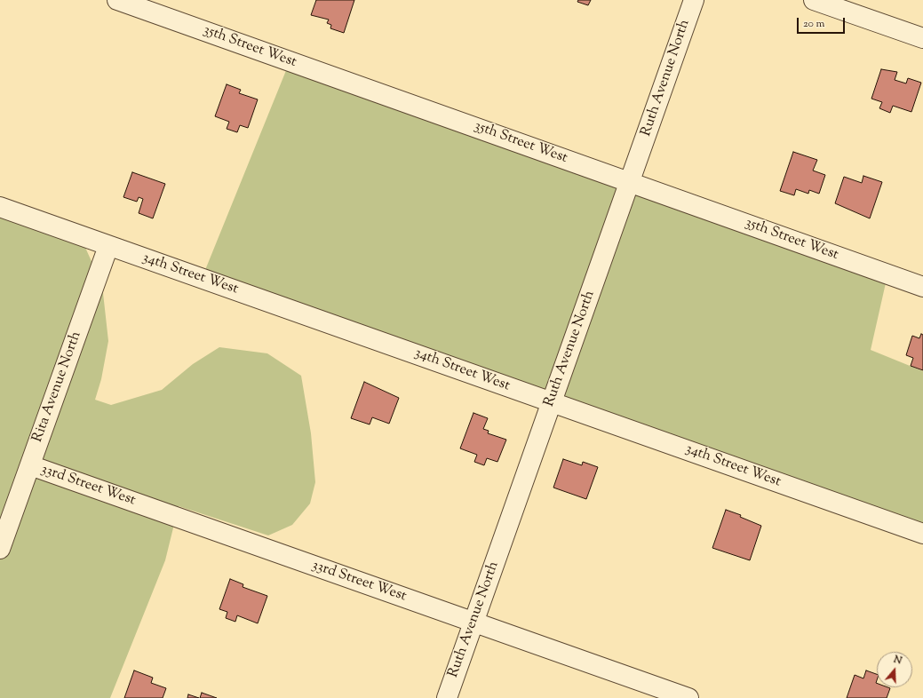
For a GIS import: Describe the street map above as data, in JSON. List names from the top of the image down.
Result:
{
  "streets": {
    "street": [
      "35th Street West",
      "Ruth Avenue North",
      "34th Street West",
      "Rita Avenue North",
      "33rd Street West"
    ]
  },
  "crossings": [
    ["35th Street West", "Ruth Avenue North"],
    ["Ruth Avenue North", "34th Street West"],
    ["Ruth Avenue North", "33rd Street West"],
    ["34th Street West", "Rita Avenue North"],
    ["Rita Avenue North", "33rd Street West"]
  ],
  "scale_bar": "20 m",
  "north": "top"
}
